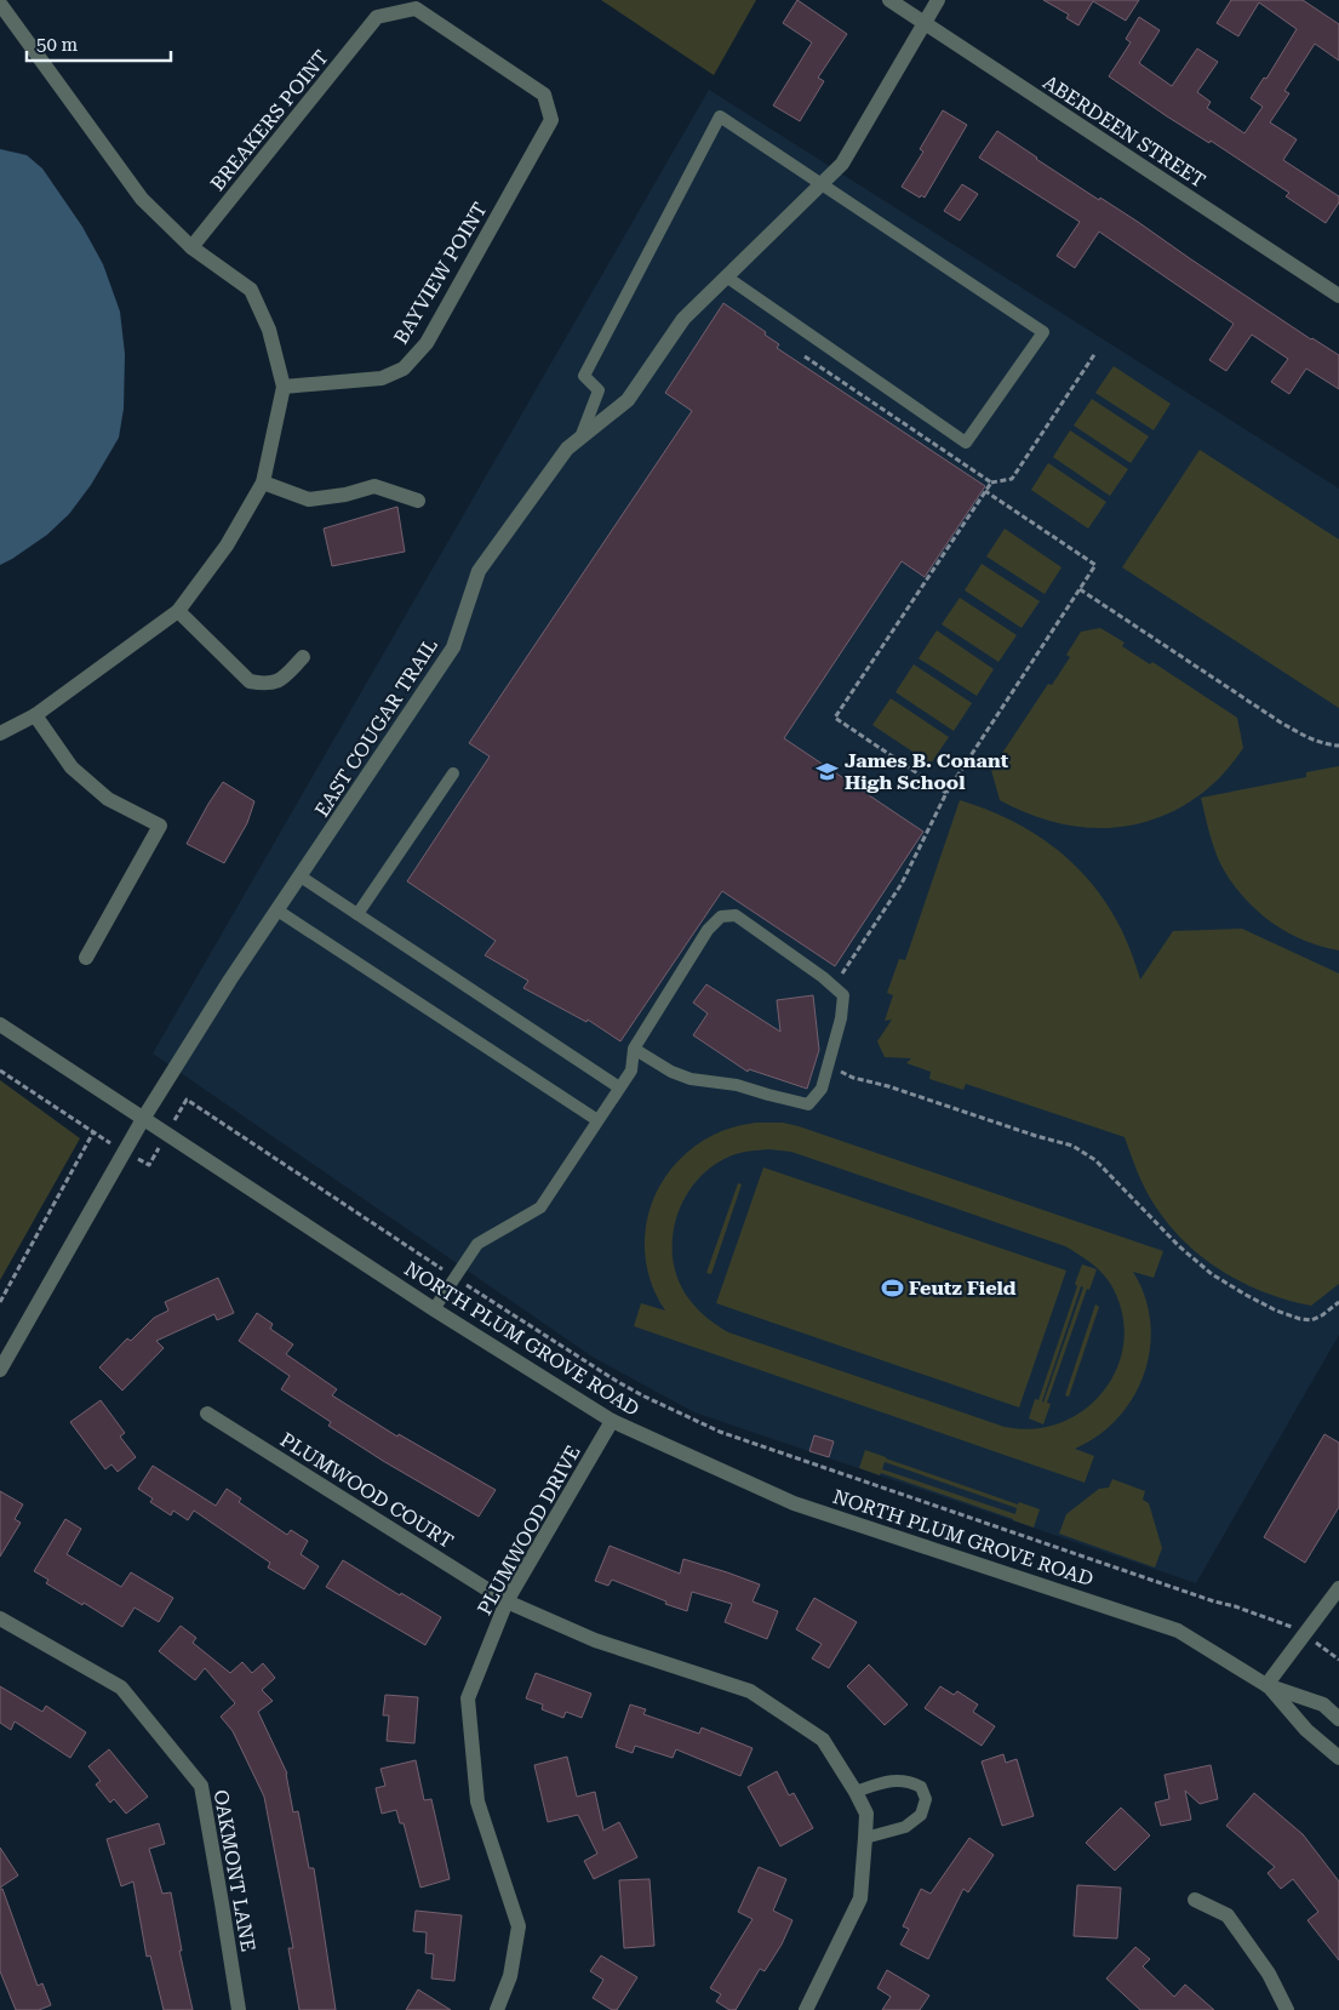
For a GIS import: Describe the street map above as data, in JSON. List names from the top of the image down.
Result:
{
  "streets": {
    "street": [
      "BREAKERS POINT",
      "ABERDEEN STREET",
      "BAYVIEW POINT",
      "EAST COUGAR TRAIL",
      "NORTH PLUM GROVE ROAD",
      "PLUMWOOD COURT",
      "PLUMWOOD DRIVE",
      "OAKMONT LANE"
    ]
  },
  "crossings": [
    ["BREAKERS POINT", "BAYVIEW POINT"],
    ["ABERDEEN STREET", "EAST COUGAR TRAIL"],
    ["EAST COUGAR TRAIL", "NORTH PLUM GROVE ROAD"],
    ["NORTH PLUM GROVE ROAD", "PLUMWOOD DRIVE"],
    ["PLUMWOOD COURT", "PLUMWOOD DRIVE"]
  ],
  "places": {
    "school or university": ["James B. Conant High School"],
    "sports": ["Feutz Field"]
  },
  "scale_bar": "50 m"
}
